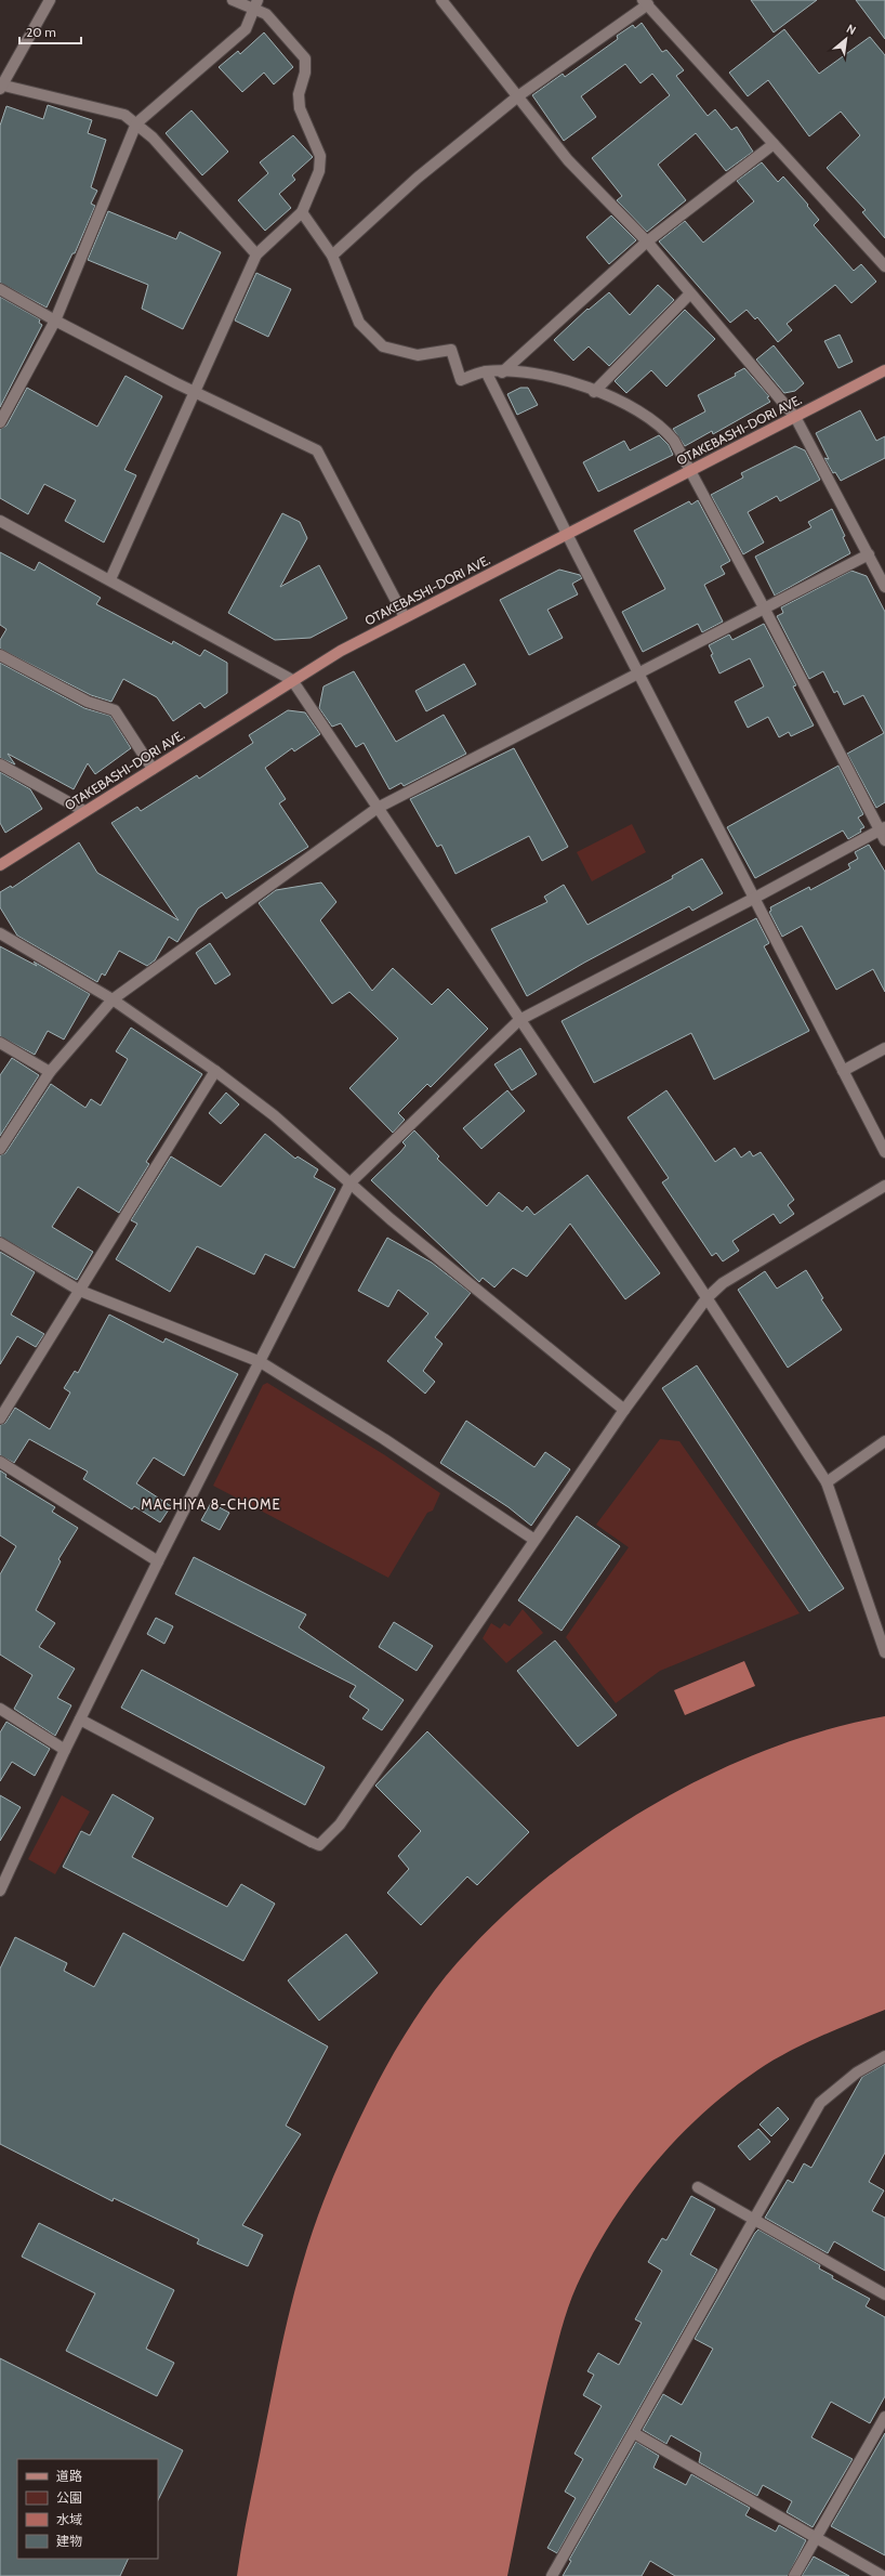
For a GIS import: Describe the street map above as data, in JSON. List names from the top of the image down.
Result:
{
  "streets": {
    "main road": ["OTAKEBASHI-DORI AVE."]
  },
  "districts": ["MACHIYA 8-CHOME"],
  "legend": [
    "道路",
    "公園",
    "水域",
    "建物"
  ],
  "scale_bar": "20 m",
  "north": "top right"
}
